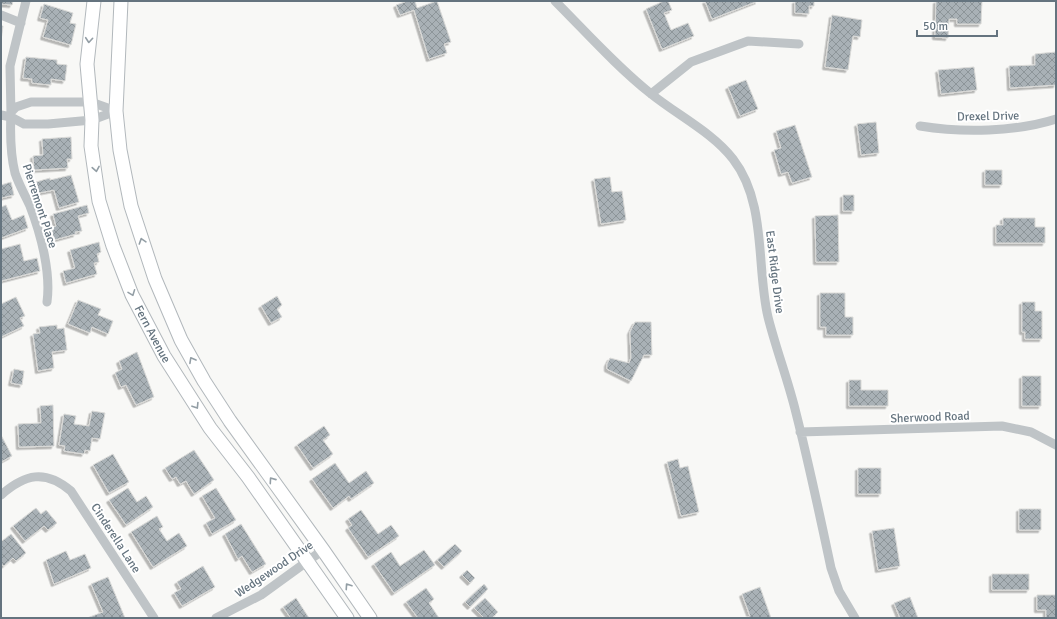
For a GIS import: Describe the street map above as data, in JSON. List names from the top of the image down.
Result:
{
  "streets": {
    "street": [
      "Drexel Drive",
      "Pierremont Place",
      "East Ridge Drive",
      "Fern Avenue",
      "Sherwood Road",
      "Cinderella Lane",
      "Wedgewood Drive"
    ]
  },
  "crossings": [
    ["East Ridge Drive", "Sherwood Road"],
    ["Fern Avenue", "Wedgewood Drive"]
  ],
  "scale_bar": "50 m"
}
